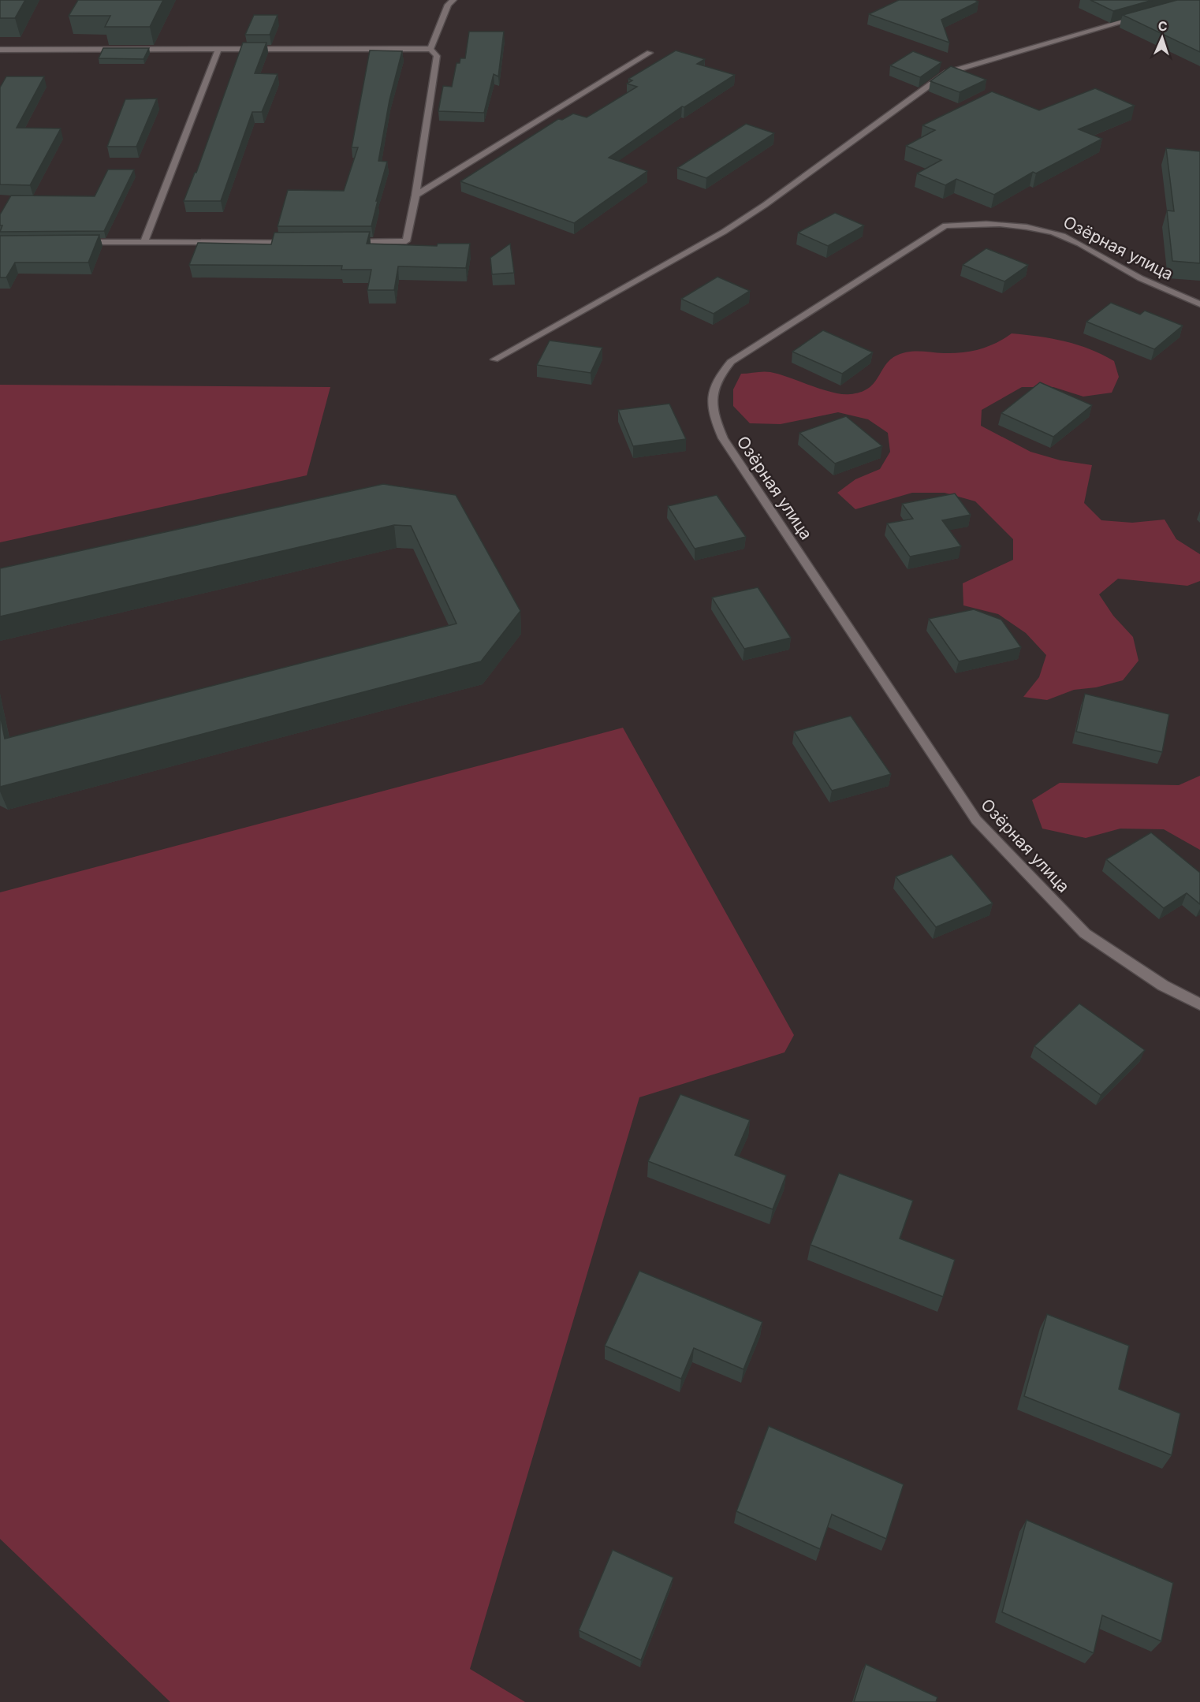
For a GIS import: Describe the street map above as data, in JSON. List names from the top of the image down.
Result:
{
  "streets": {
    "street": ["Озёрная улица"]
  },
  "north": "top"
}
